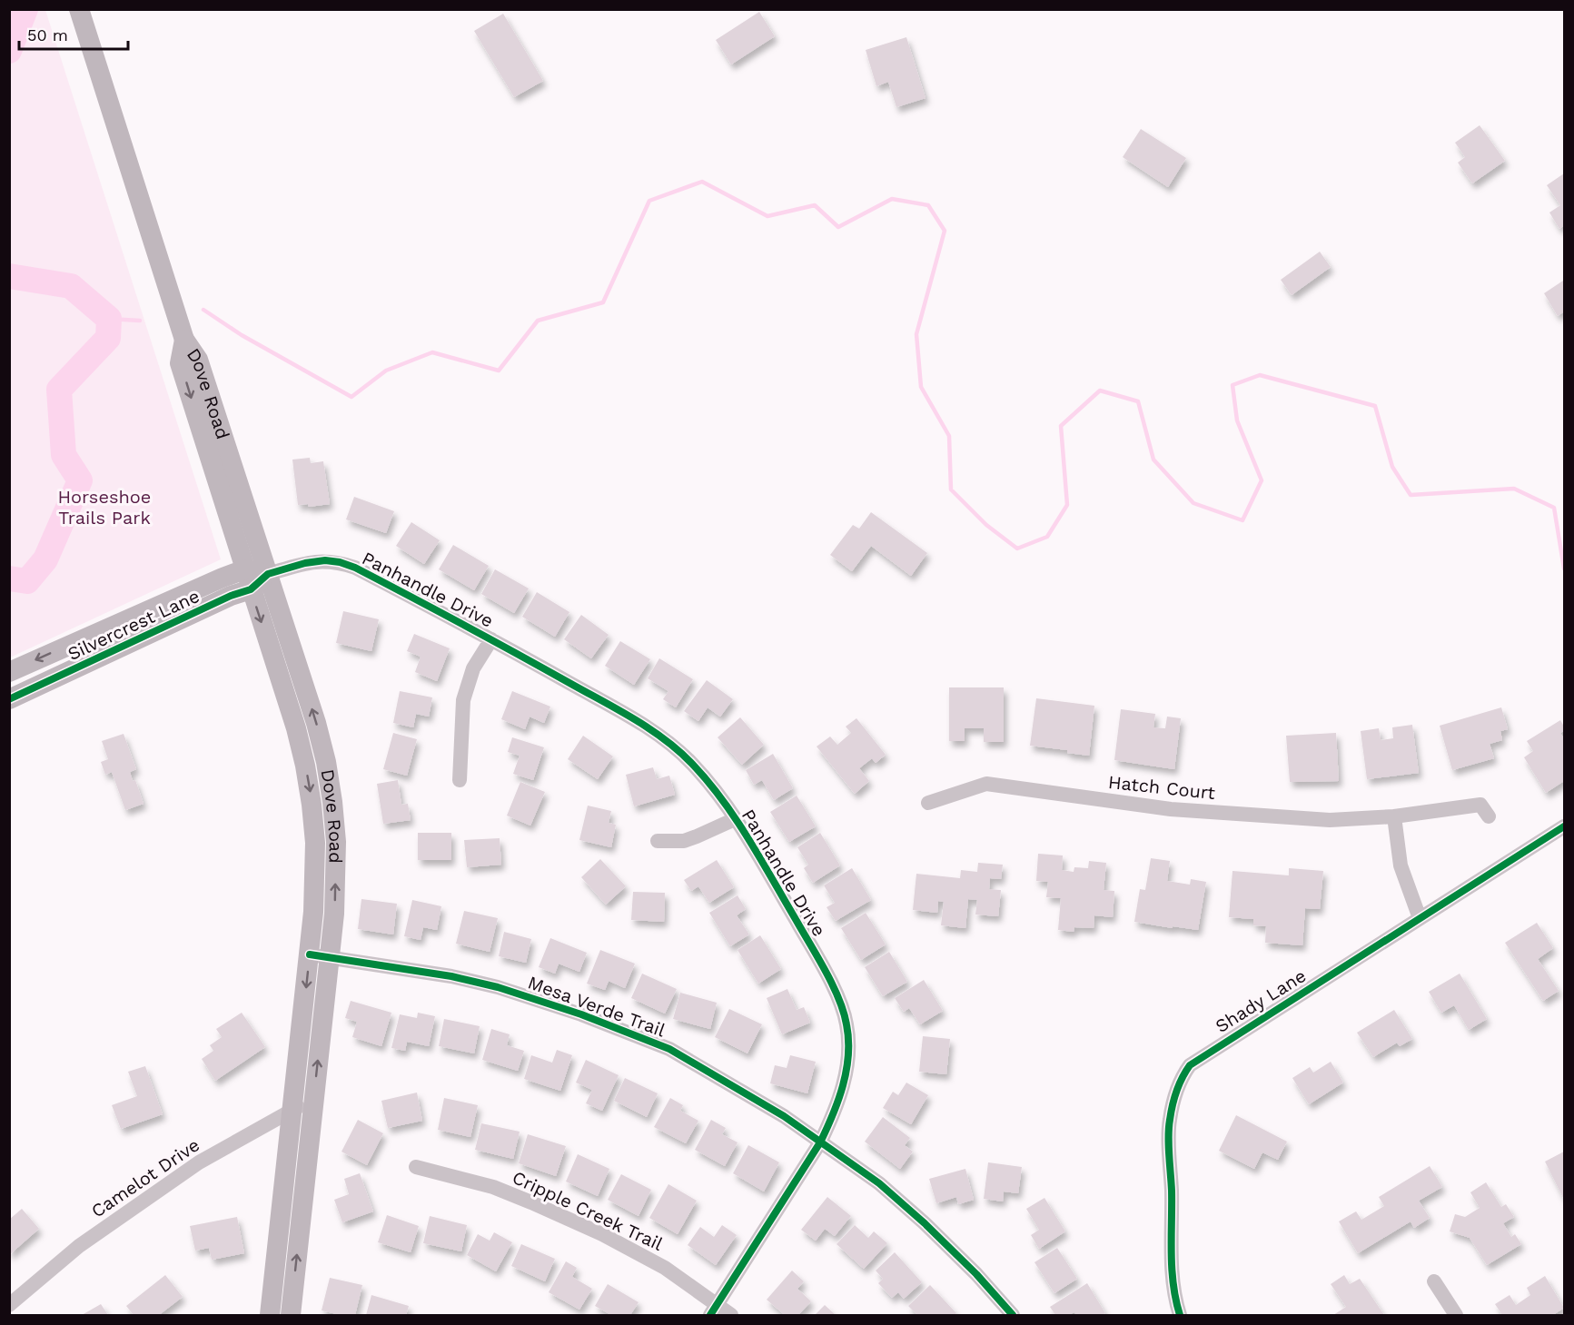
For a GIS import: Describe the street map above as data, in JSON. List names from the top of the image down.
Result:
{
  "streets": {
    "main road": ["Dove Road", "Silvercrest Lane"],
    "street": [
      "Panhandle Drive",
      "Hatch Court",
      "Shady Lane",
      "Mesa Verde Trail",
      "Camelot Drive",
      "Cripple Creek Trail"
    ]
  },
  "crossings": [
    ["Dove Road", "Panhandle Drive"],
    ["Dove Road", "Silvercrest Lane"],
    ["Dove Road", "Mesa Verde Trail"],
    ["Dove Road", "Camelot Drive"],
    ["Panhandle Drive", "Silvercrest Lane"],
    ["Panhandle Drive", "Mesa Verde Trail"],
    ["Panhandle Drive", "Cripple Creek Trail"]
  ],
  "parks": ["Horseshoe Trails Park"],
  "scale_bar": "50 m"
}
